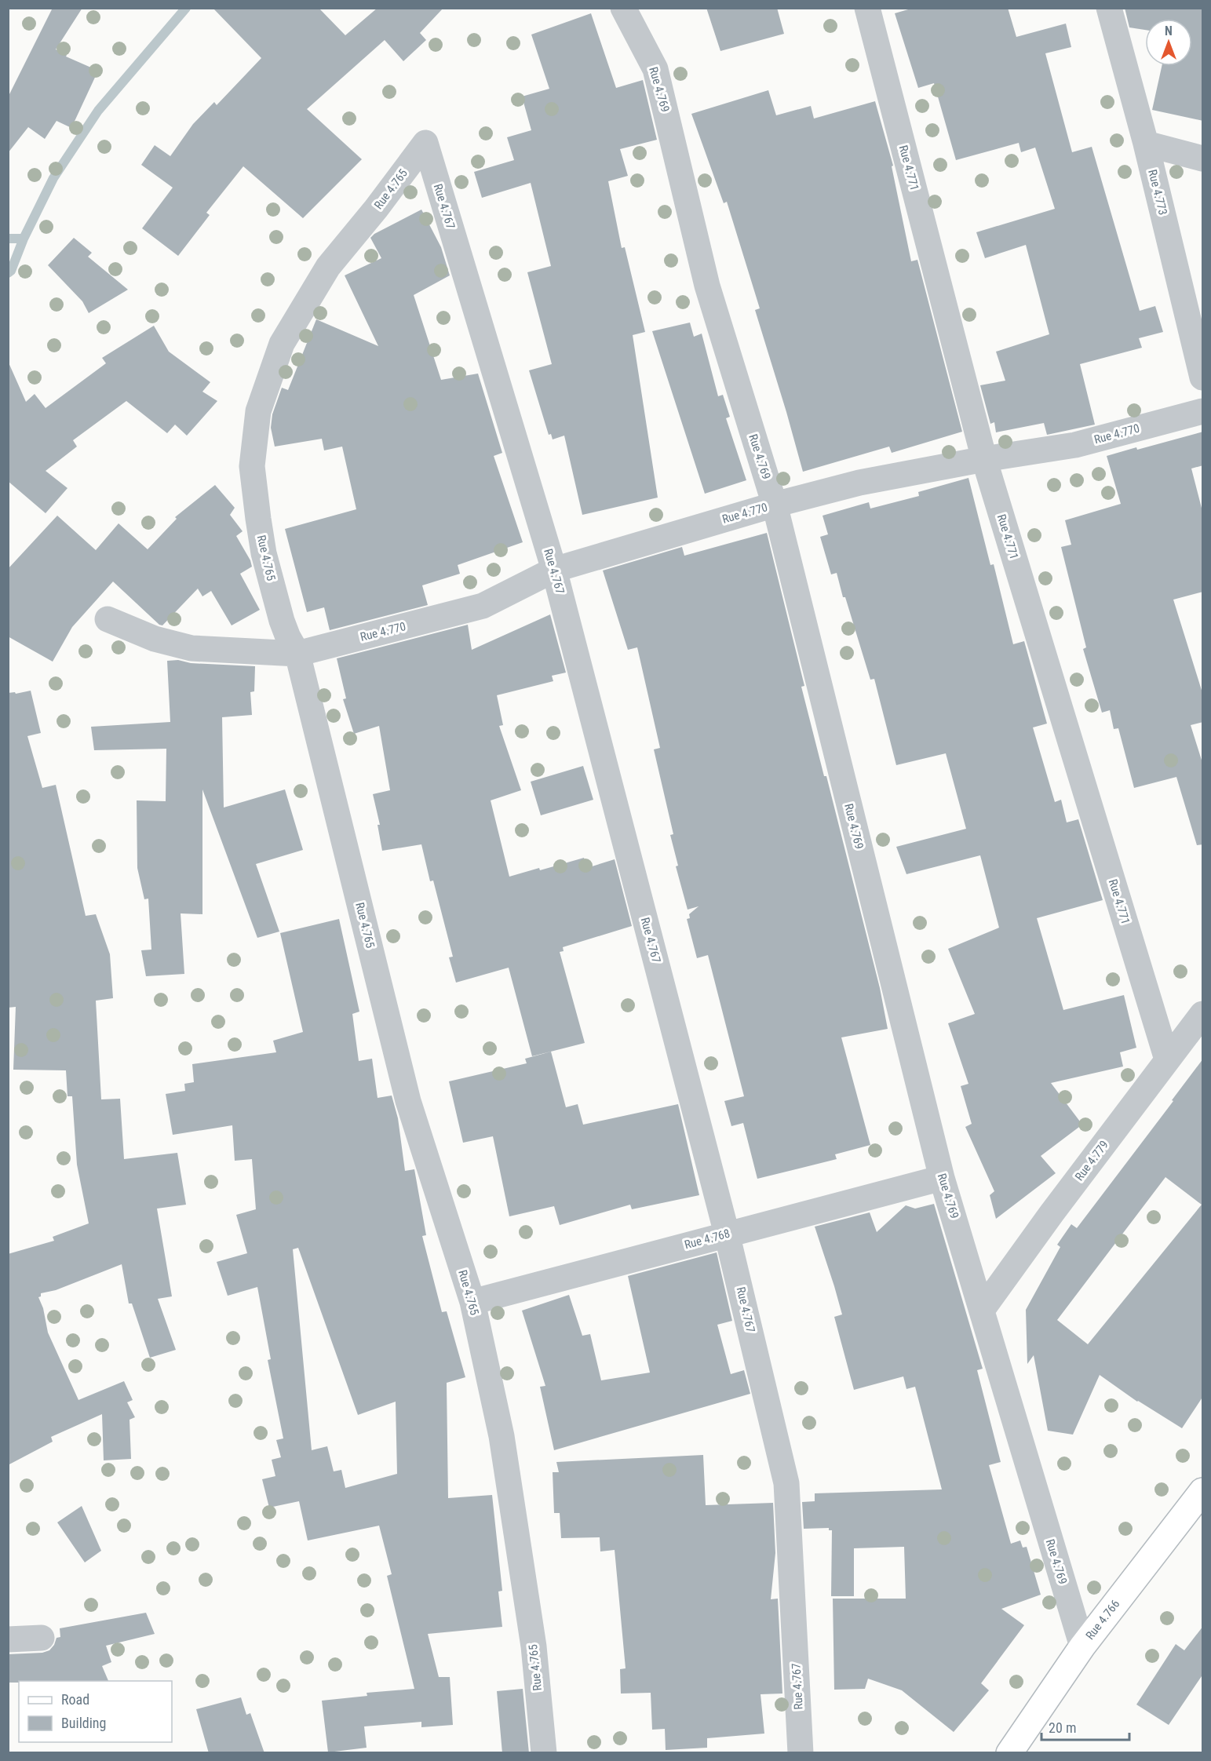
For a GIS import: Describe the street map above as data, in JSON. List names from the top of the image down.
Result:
{
  "streets": {
    "street": [
      "Rue 4.769",
      "Rue 4.771",
      "Rue 4.765",
      "Rue 4.773",
      "Rue 4.767",
      "Rue 4.770",
      "Rue 4.779",
      "Rue 4.768",
      "Rue 4.766"
    ]
  },
  "crossings": [
    ["Rue 4.769", "Rue 4.770"],
    ["Rue 4.769", "Rue 4.779"],
    ["Rue 4.769", "Rue 4.768"],
    ["Rue 4.769", "Rue 4.766"],
    ["Rue 4.771", "Rue 4.770"],
    ["Rue 4.771", "Rue 4.779"],
    ["Rue 4.765", "Rue 4.767"],
    ["Rue 4.765", "Rue 4.770"],
    ["Rue 4.765", "Rue 4.768"],
    ["Rue 4.767", "Rue 4.770"],
    ["Rue 4.767", "Rue 4.768"]
  ],
  "legend": ["Road", "Building"],
  "scale_bar": "20 m",
  "north": "top"
}
